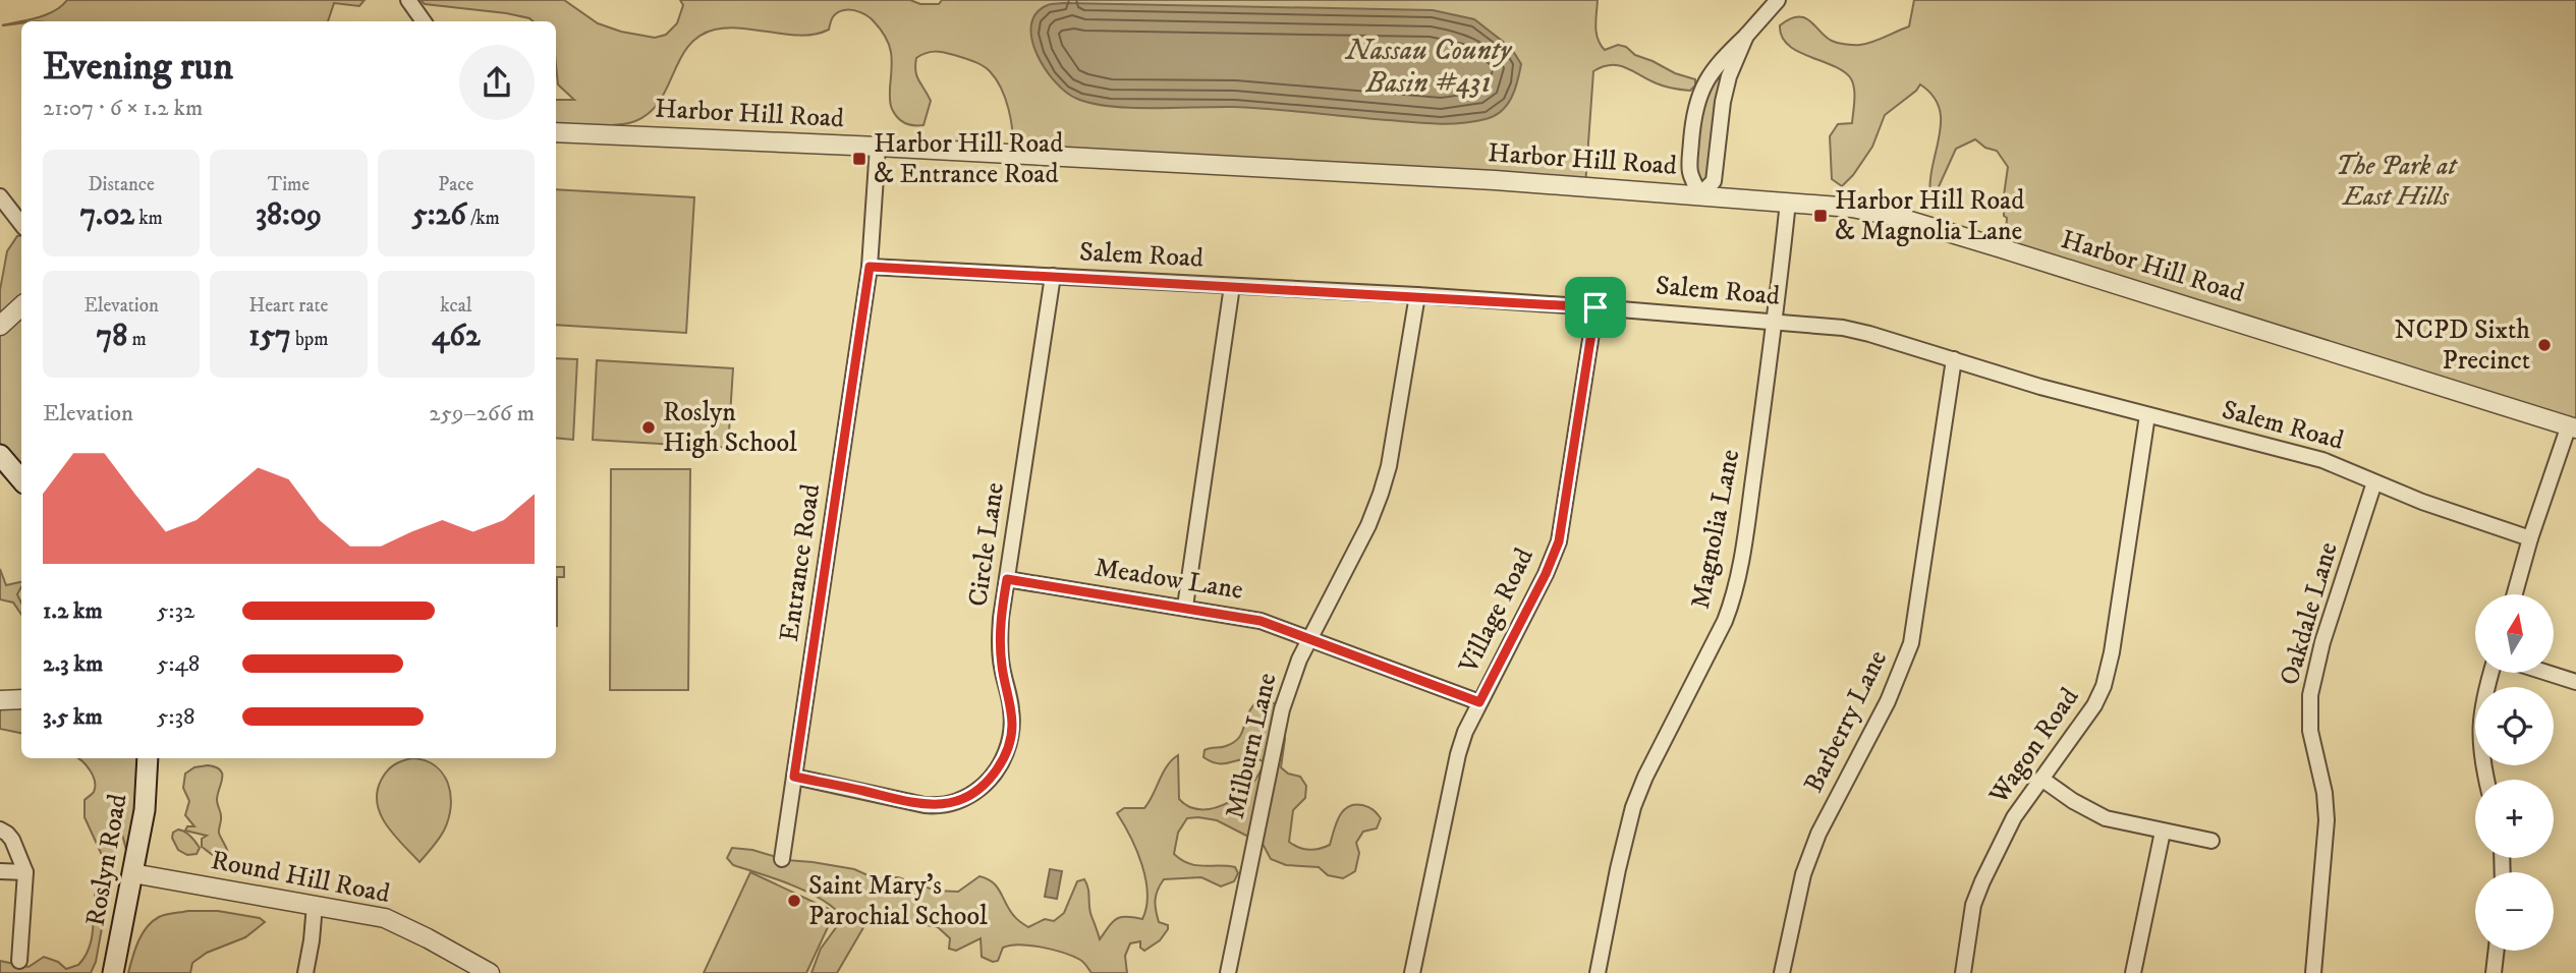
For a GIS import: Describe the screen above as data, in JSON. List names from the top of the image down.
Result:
{
  "streets": {
    "main road": ["Roslyn Road"],
    "street": [
      "Harbor Hill Road",
      "Salem Road",
      "Magnolia Lane",
      "Circle Lane",
      "Entrance Road",
      "Meadow Lane",
      "Village Road",
      "Oakdale Lane",
      "Barberry Lane",
      "Milburn Lane",
      "Wagon Road",
      "Round Hill Road"
    ]
  },
  "crossings": [
    ["Harbor Hill Road", "Magnolia Lane"],
    ["Harbor Hill Road", "Entrance Road"],
    ["Salem Road", "Magnolia Lane"],
    ["Salem Road", "Circle Lane"],
    ["Salem Road", "Entrance Road"],
    ["Salem Road", "Village Road"],
    ["Salem Road", "Oakdale Lane"],
    ["Salem Road", "Barberry Lane"],
    ["Salem Road", "Milburn Lane"],
    ["Salem Road", "Wagon Road"],
    ["Circle Lane", "Entrance Road"],
    ["Circle Lane", "Meadow Lane"],
    ["Meadow Lane", "Village Road"],
    ["Meadow Lane", "Milburn Lane"],
    ["Roslyn Road", "Round Hill Road"]
  ],
  "water": ["Nassau County Basin #431"],
  "parks": ["The Park at East Hills"],
  "places": {
    "transit": ["Harbor Hill Road & Entrance Road", "Harbor Hill Road & Magnolia Lane"],
    "other": ["NCPD Sixth Precinct", "Roslyn High School", "Saint Mary's Parochial School"]
  },
  "north": "top",
  "page": {
    "heading": ["Evening run", "21:07 · 6 × 1.2 km"],
    "stats": [
      ["Distance", "7.02 km"],
      ["Time", "38:09"],
      ["Pace", "5:26 /km"],
      ["Elevation", "78 m"],
      ["Heart rate", "157 bpm"],
      ["kcal", "462"]
    ],
    "chart": ["Elevation", "259–266 m"],
    "list": [
      {
        "name": "1.2 km",
        "note": "5:32"
      },
      {
        "name": "2.3 km",
        "note": "5:48"
      },
      {
        "name": "3.5 km",
        "note": "5:38"
      }
    ],
    "map_buttons": ["+", "−"]
  }
}
